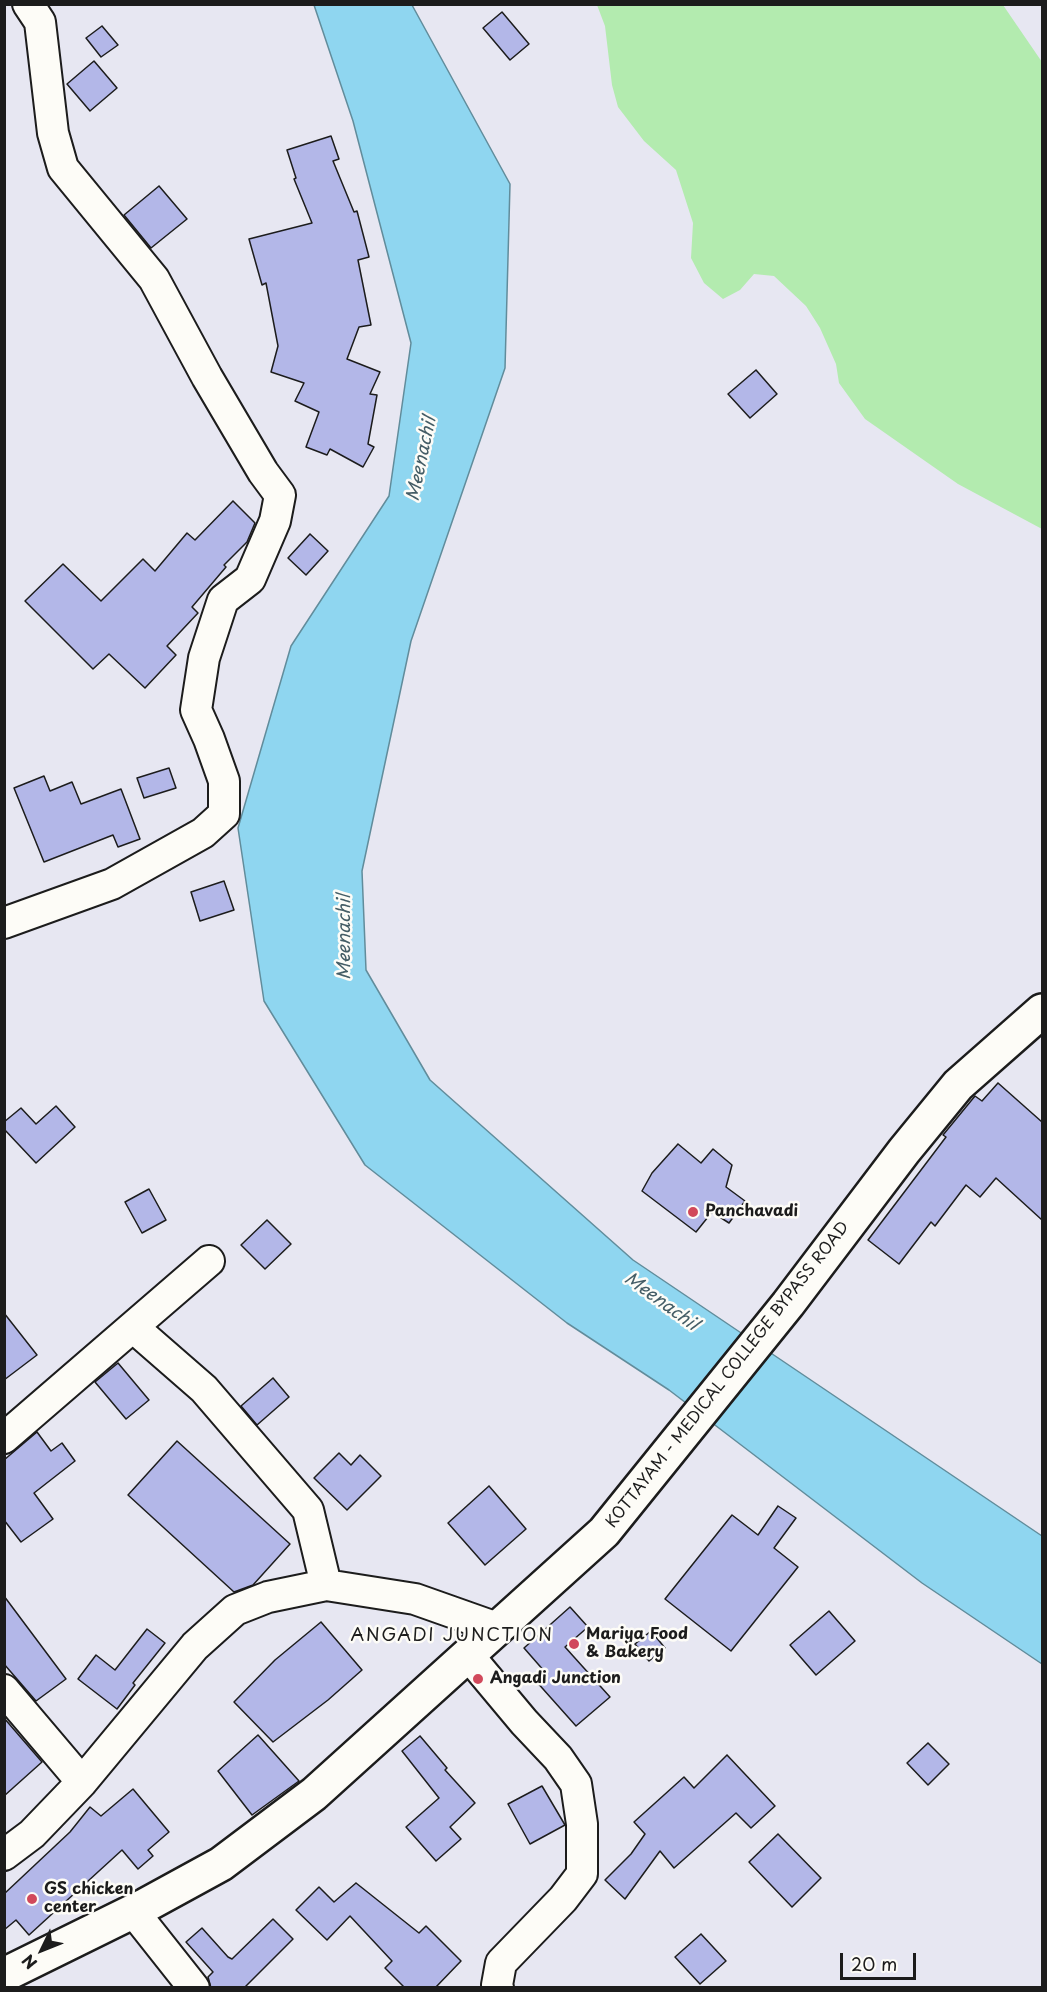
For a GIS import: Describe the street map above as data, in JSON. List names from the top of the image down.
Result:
{
  "streets": {
    "main road": ["KOTTAYAM - MEDICAL COLLEGE BYPASS ROAD"]
  },
  "districts": ["ANGADI JUNCTION"],
  "water": ["Meenachil"],
  "places": [
    "Panchavadi",
    "Mariya Food & Bakery",
    "Angadi Junction",
    "GS chicken center"
  ],
  "scale_bar": "20 m",
  "north": "bottom left"
}
